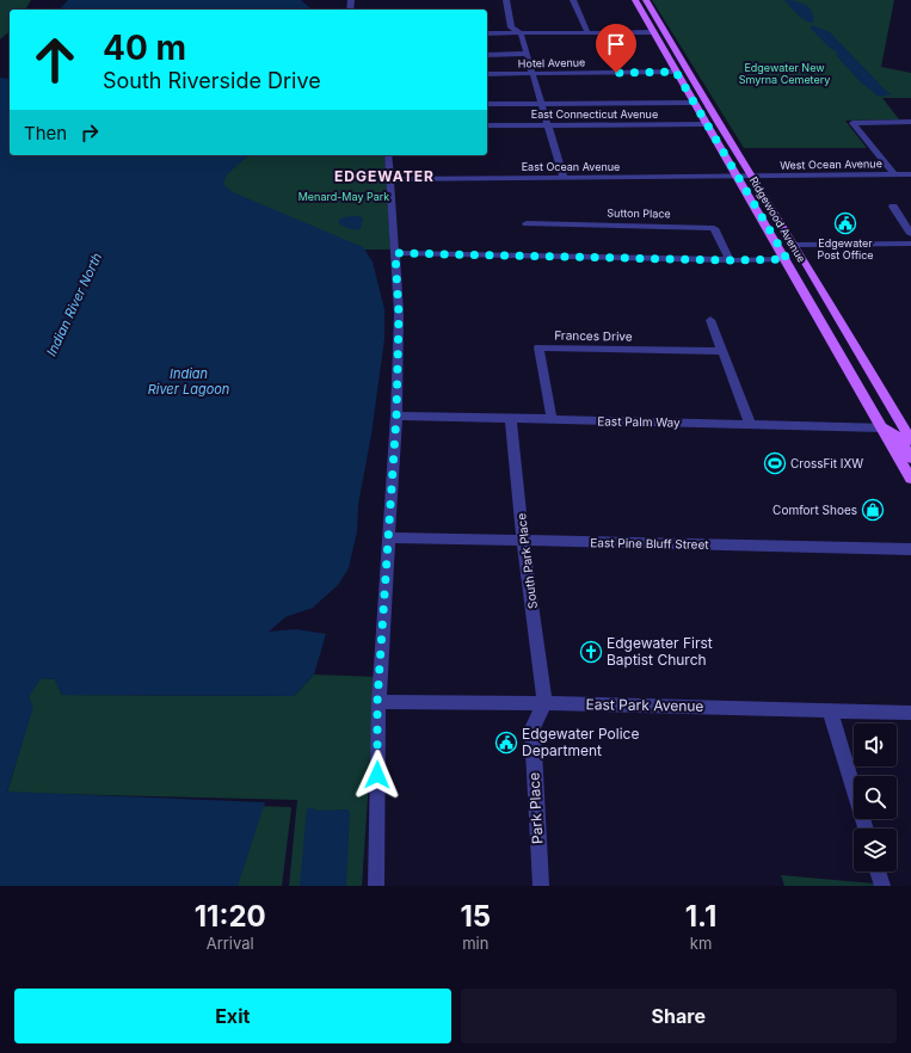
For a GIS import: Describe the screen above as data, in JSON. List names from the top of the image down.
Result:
{
  "streets": {
    "main road": ["Ridgewood Avenue"],
    "street": [
      "Hotel Avenue",
      "East Connecticut Avenue",
      "West Ocean Avenue",
      "East Ocean Avenue",
      "Sutton Place",
      "Frances Drive",
      "East Palm Way",
      "East Pine Bluff Street",
      "South Park Place",
      "East Park Avenue",
      "Park Place"
    ]
  },
  "crossings": [
    ["Hotel Avenue", "Ridgewood Avenue"],
    ["East Connecticut Avenue", "Ridgewood Avenue"],
    ["West Ocean Avenue", "East Ocean Avenue"],
    ["West Ocean Avenue", "Ridgewood Avenue"],
    ["East Ocean Avenue", "Ridgewood Avenue"],
    ["Ridgewood Avenue", "East Palm Way"],
    ["Frances Drive", "East Palm Way"],
    ["East Palm Way", "South Park Place"],
    ["East Pine Bluff Street", "South Park Place"],
    ["South Park Place", "East Park Avenue"],
    ["South Park Place", "Park Place"],
    ["East Park Avenue", "Park Place"]
  ],
  "districts": ["EDGEWATER"],
  "water": ["Indian River North", "Indian River Lagoon"],
  "parks": ["Edgewater New Smyrna Cemetery", "Menard-May Park"],
  "places": {
    "public building": ["Edgewater Post Office", "Edgewater Police Department"],
    "sports": ["CrossFit IXW"],
    "shop": ["Comfort Shoes"],
    "church": ["Edgewater First Baptist Church"]
  },
  "page": {
    "turn": ["40 m", "South Riverside Drive"],
    "then": "Then",
    "eta": [
      "11:20",
      "Arrival",
      "15",
      "min",
      "1.1",
      "km"
    ],
    "buttons": ["Exit", "Share"]
  }
}
